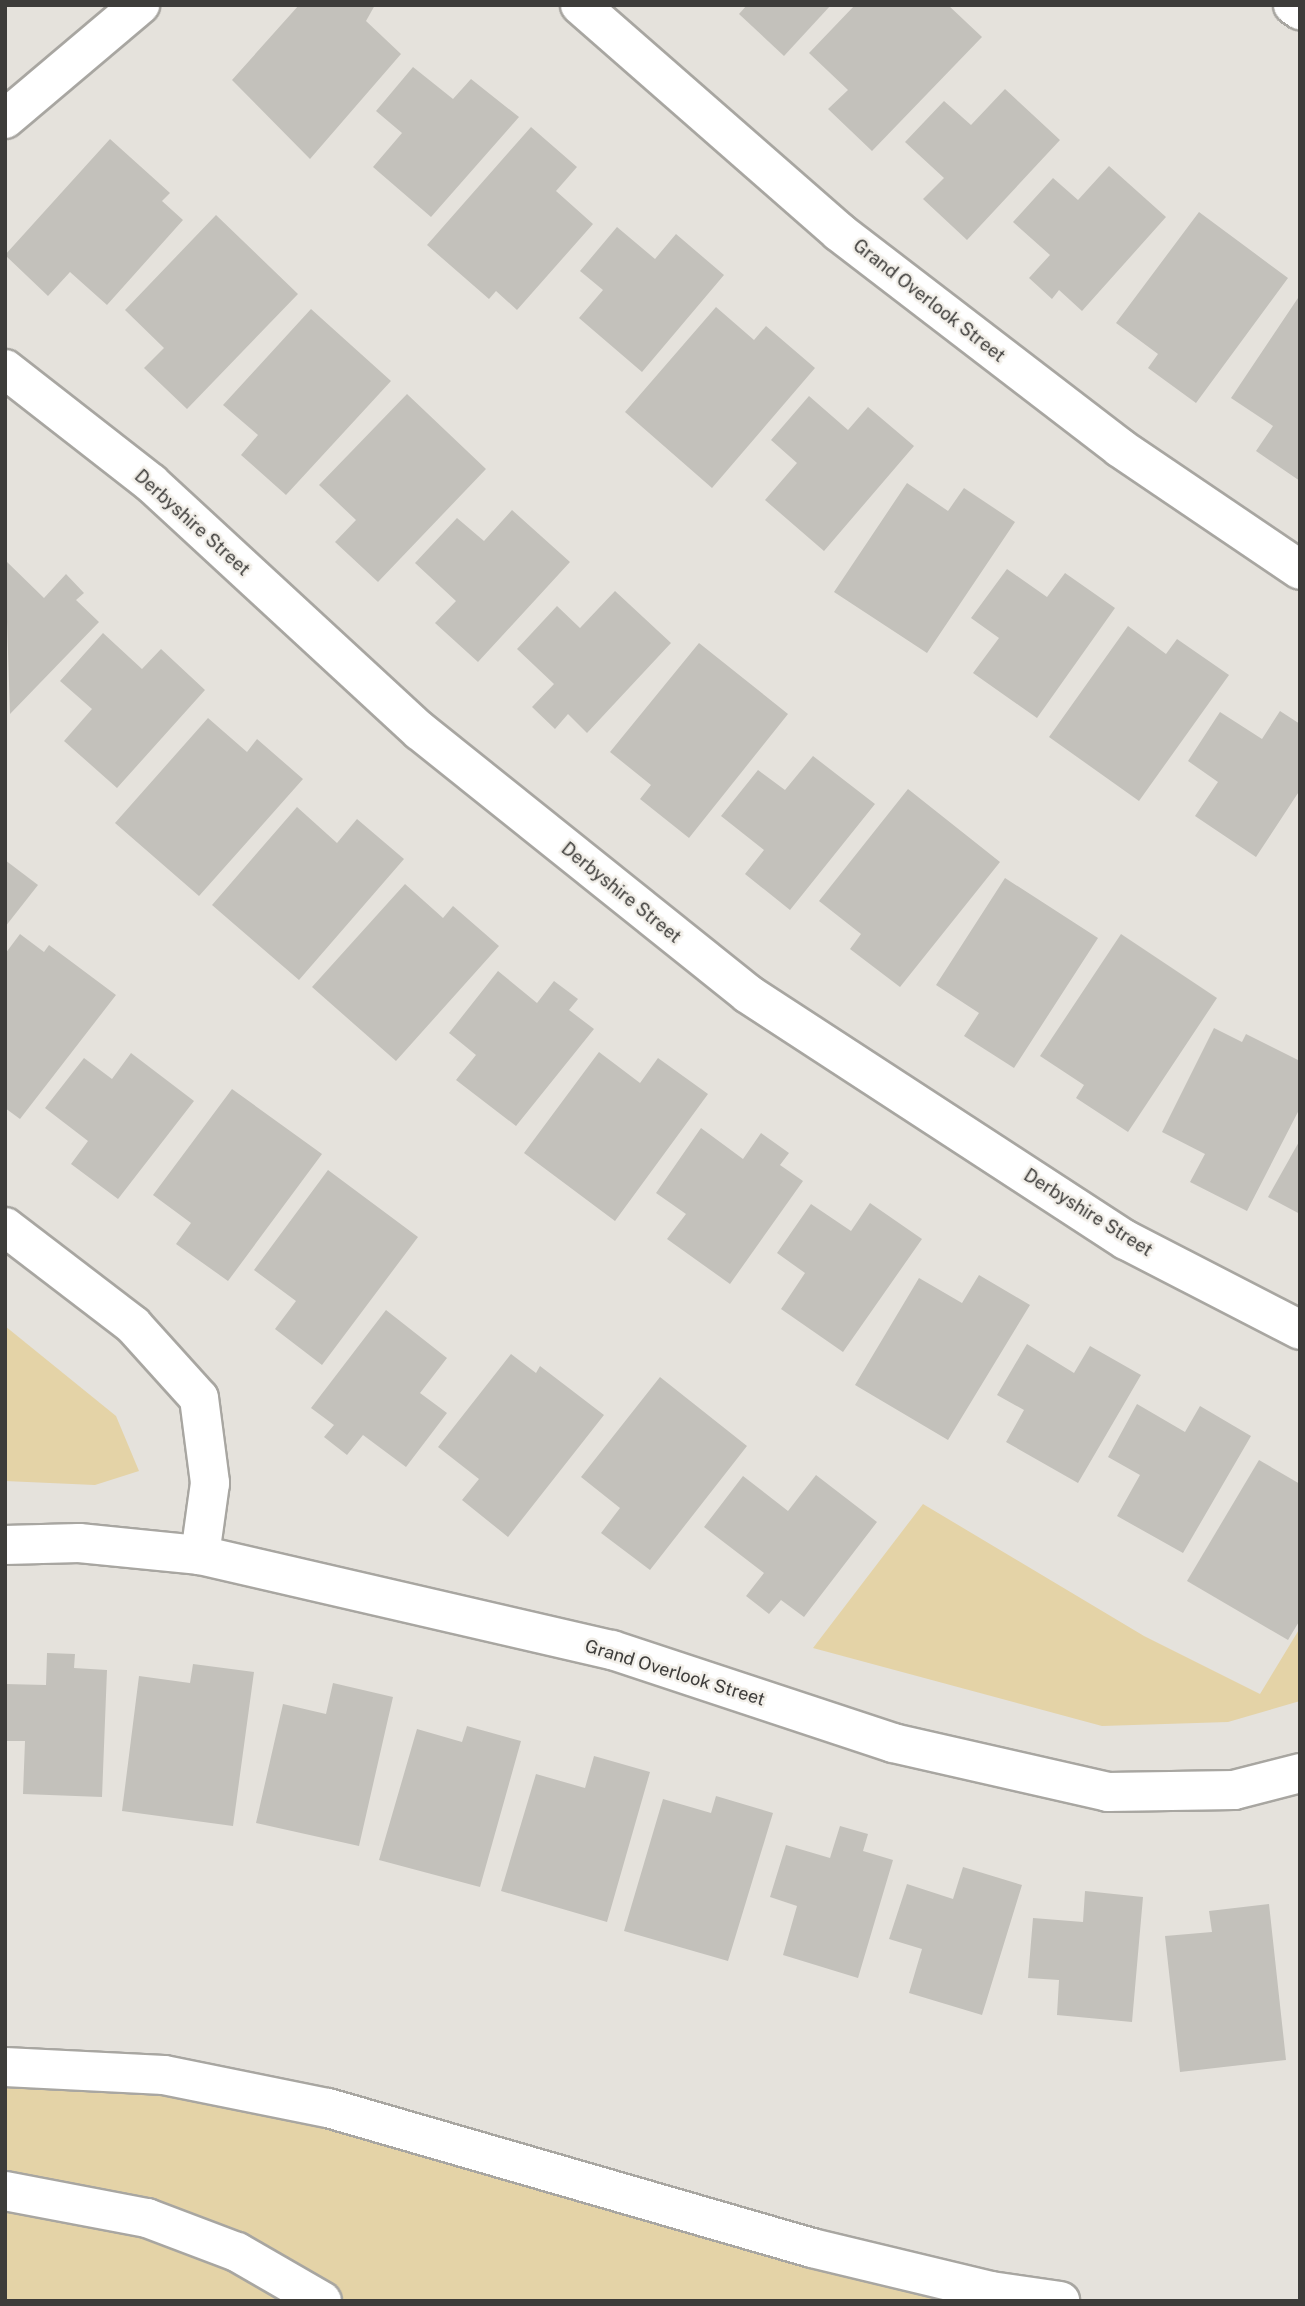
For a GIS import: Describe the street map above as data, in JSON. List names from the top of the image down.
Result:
{
  "streets": {
    "main road": ["Grand Overlook Street", "Derbyshire Street"]
  }
}
